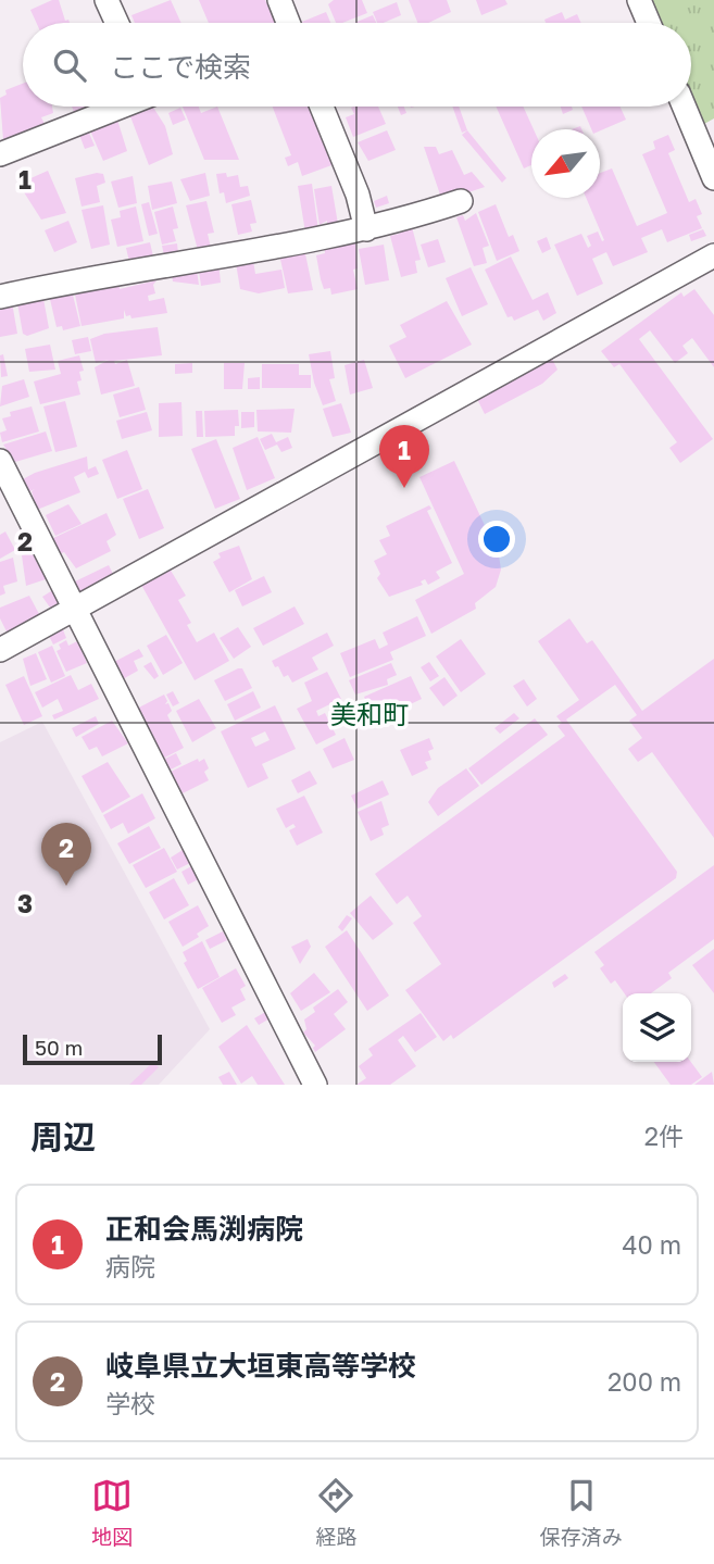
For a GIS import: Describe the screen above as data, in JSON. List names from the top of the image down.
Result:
{
  "districts": ["美和町"],
  "scale_bar": "50 m",
  "north": "bottom left",
  "page": {
    "search": "ここで検索",
    "pins": ["1", "2"],
    "scale": "50 m",
    "heading": ["周辺", "2件"],
    "list": [
      {
        "mark": "1",
        "name": "正和会馬渕病院",
        "note": "病院",
        "value": "40 m"
      },
      {
        "mark": "2",
        "name": "岐阜県立大垣東高等学校",
        "note": "学校",
        "value": "200 m"
      }
    ],
    "nav": ["地図", "経路", "保存済み"]
  },
  "grid": {
    "rows": ["1", "2", "3"]
  }
}
